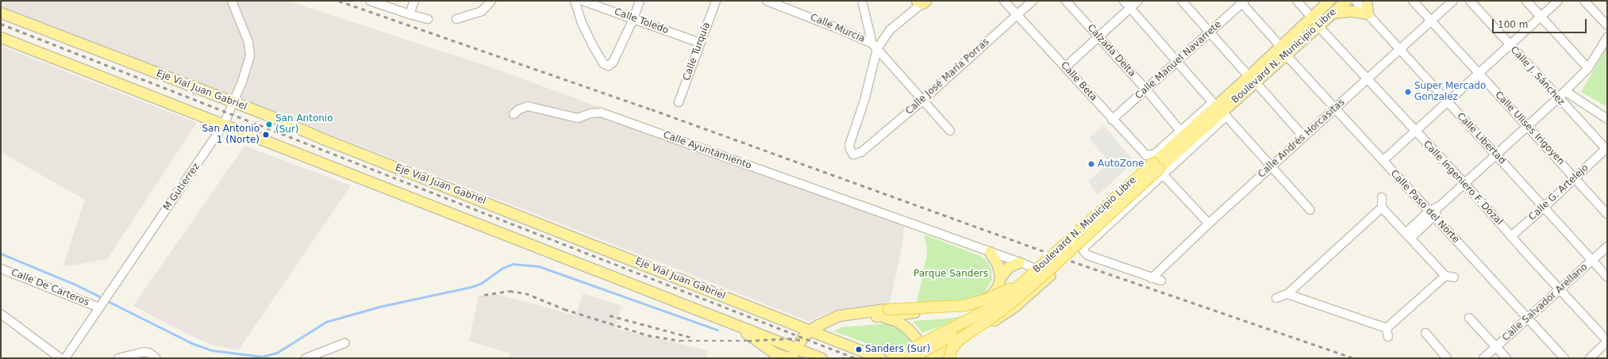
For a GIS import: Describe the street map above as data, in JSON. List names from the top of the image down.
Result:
{
  "streets": {
    "main road": ["Boulevard N. Municipio Libre", "Eje Vial Juan Gabriel"],
    "street": [
      "Calle Toledo",
      "Calle Murcia",
      "Calzada Delta",
      "Calle Turquía",
      "Calle Manuel Navarrete",
      "Calle J. Sánchez",
      "Calle José María Porras",
      "Calle Beta",
      "Calle Ulises Irigoyen",
      "Calle Andrés Horcasitas",
      "Calle Libertad",
      "Calle Ayuntamiento",
      "Calle Ingeniero F. Dozal",
      "M Gutierrez",
      "Calle G. Artelejo",
      "Calle Paso del Norte",
      "Calle De Carteros",
      "Calle Salvador Arellano"
    ]
  },
  "crossings": [
    ["Calle Toledo", "Calle Turquía"],
    ["Calle Murcia", "Calle José María Porras"],
    ["Calzada Delta", "Calle Manuel Navarrete"],
    ["Boulevard N. Municipio Libre", "Calle Beta"],
    ["Boulevard N. Municipio Libre", "Calle Ingeniero F. Dozal"],
    ["Boulevard N. Municipio Libre", "Calle Paso del Norte"],
    ["Calle Manuel Navarrete", "Calle Beta"],
    ["Calle J. Sánchez", "Calle G. Artelejo"],
    ["Calle José María Porras", "Calle Beta"],
    ["Eje Vial Juan Gabriel", "M Gutierrez"],
    ["Calle Ulises Irigoyen", "Calle Andrés Horcasitas"],
    ["Calle Ulises Irigoyen", "Calle G. Artelejo"],
    ["Calle Andrés Horcasitas", "Calle Libertad"],
    ["Calle Andrés Horcasitas", "Calle Ingeniero F. Dozal"],
    ["Calle Andrés Horcasitas", "Calle Paso del Norte"],
    ["Calle Libertad", "Calle G. Artelejo"],
    ["Calle Libertad", "Calle Salvador Arellano"],
    ["Calle Ingeniero F. Dozal", "Calle G. Artelejo"],
    ["Calle Ingeniero F. Dozal", "Calle Salvador Arellano"],
    ["M Gutierrez", "Calle De Carteros"],
    ["Calle Paso del Norte", "Calle Salvador Arellano"]
  ],
  "parks": ["Parque Sanders"],
  "places": [
    "Super Mercado Gonzalez",
    "San Antonio (Sur)",
    "San Antonio 1 (Norte)",
    "AutoZone",
    "Sanders (Sur)"
  ],
  "scale_bar": "100 m"
}
